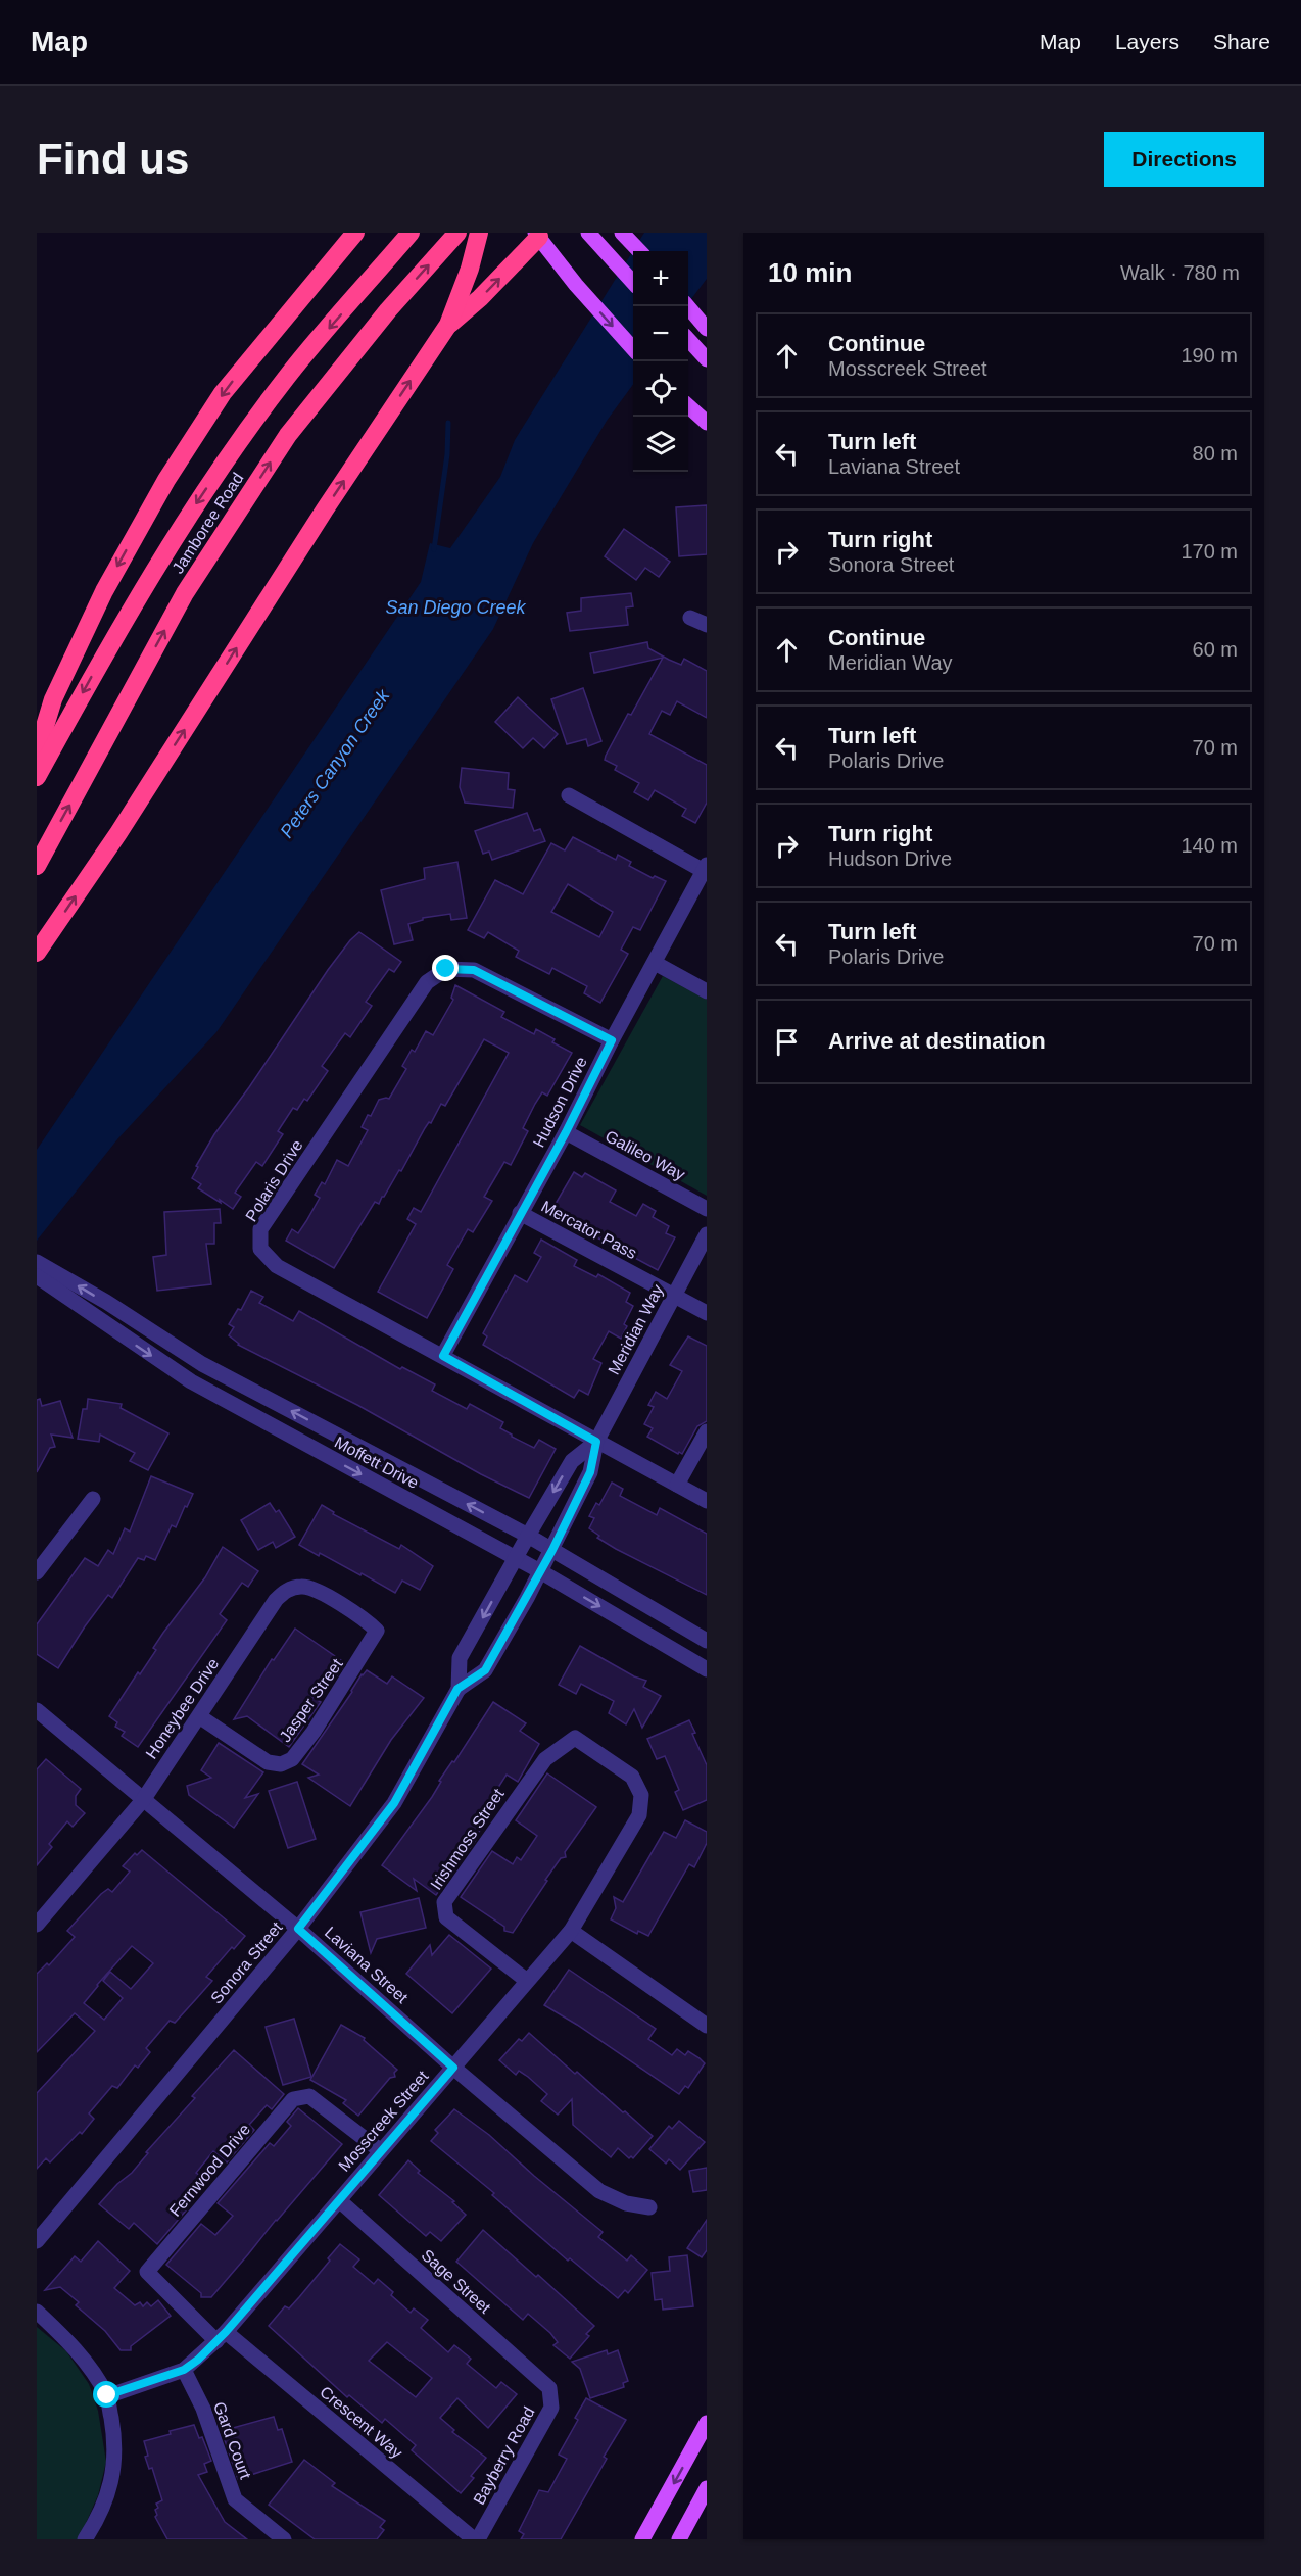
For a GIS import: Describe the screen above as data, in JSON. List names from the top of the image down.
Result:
{
  "streets": {
    "highway": ["Jamboree Road"],
    "street": [
      "Hudson Drive",
      "Galileo Way",
      "Polaris Drive",
      "Mercator Pass",
      "Meridian Way",
      "Moffett Drive",
      "Jasper Street",
      "Honeybee Drive",
      "Irishmoss Street",
      "Sonora Street",
      "Laviana Street",
      "Mosscreek Street",
      "Fernwood Drive",
      "Sage Street",
      "Crescent Way",
      "Gard Court",
      "Bayberry Road"
    ]
  },
  "crossings": [
    ["Hudson Drive", "Galileo Way"],
    ["Hudson Drive", "Polaris Drive"],
    ["Hudson Drive", "Mercator Pass"],
    ["Polaris Drive", "Meridian Way"],
    ["Mercator Pass", "Meridian Way"],
    ["Meridian Way", "Moffett Drive"],
    ["Meridian Way", "Sonora Street"],
    ["Moffett Drive", "Sonora Street"],
    ["Jasper Street", "Honeybee Drive"],
    ["Honeybee Drive", "Laviana Street"],
    ["Irishmoss Street", "Mosscreek Street"],
    ["Sonora Street", "Laviana Street"],
    ["Laviana Street", "Mosscreek Street"],
    ["Mosscreek Street", "Fernwood Drive"],
    ["Mosscreek Street", "Sage Street"],
    ["Mosscreek Street", "Crescent Way"],
    ["Mosscreek Street", "Gard Court"],
    ["Fernwood Drive", "Crescent Way"],
    ["Sage Street", "Bayberry Road"],
    ["Crescent Way", "Bayberry Road"]
  ],
  "water": ["San Diego Creek", "Peters Canyon Creek"],
  "page": {
    "header": "Map",
    "nav": ["Map", "Layers", "Share"],
    "buttons": "Directions",
    "title": "Find us",
    "heading": ["10 min", "Walk · 780 m"],
    "map_buttons": ["+", "−"],
    "list": [
      ["Continue", "Mosscreek Street", "190 m"],
      ["Turn left", "Laviana Street", "80 m"],
      ["Turn right", "Sonora Street", "170 m"],
      ["Continue", "Meridian Way", "60 m"],
      ["Turn left", "Polaris Drive", "70 m"],
      ["Turn right", "Hudson Drive", "140 m"],
      ["Turn left", "Polaris Drive", "70 m"],
      "Arrive at destination"
    ]
  }
}
